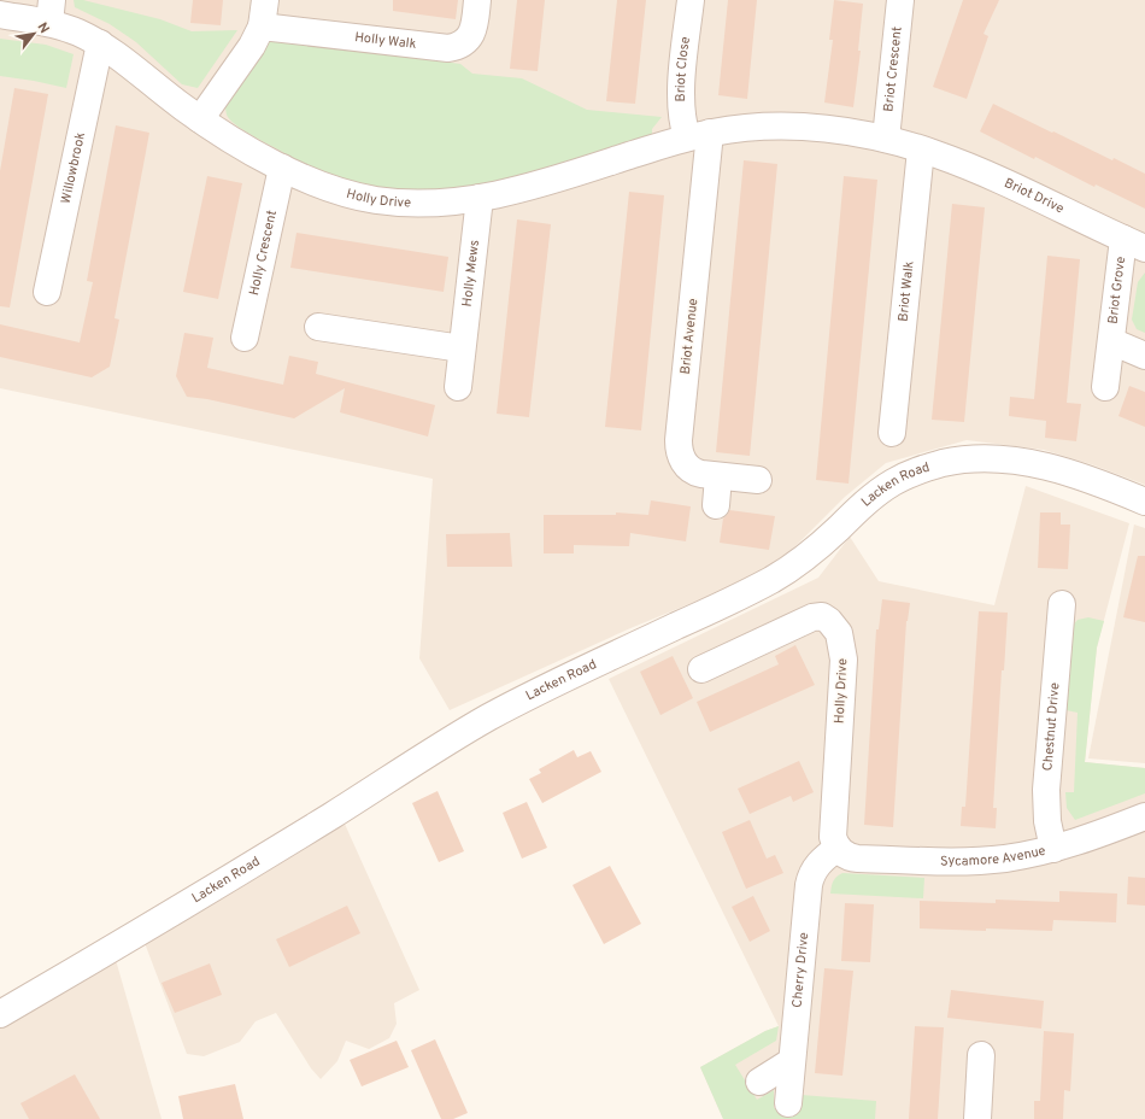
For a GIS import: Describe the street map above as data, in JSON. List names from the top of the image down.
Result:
{
  "streets": {
    "street": [
      "Holly Walk",
      "Briot Close",
      "Briot Crescent",
      "Willowbrook",
      "Briot Drive",
      "Holly Drive",
      "Holly Crescent",
      "Holly Mews",
      "Briot Grove",
      "Briot Walk",
      "Briot Avenue",
      "Lacken Road",
      "Chestnut Drive",
      "Sycamore Avenue",
      "Cherry Drive"
    ]
  },
  "crossings": [
    ["Briot Close", "Briot Drive"],
    ["Briot Close", "Holly Drive"],
    ["Briot Close", "Briot Avenue"],
    ["Briot Crescent", "Briot Drive"],
    ["Willowbrook", "Holly Drive"],
    ["Briot Drive", "Holly Drive"],
    ["Briot Drive", "Briot Grove"],
    ["Briot Drive", "Briot Walk"],
    ["Briot Drive", "Briot Avenue"],
    ["Holly Drive", "Holly Crescent"],
    ["Holly Drive", "Holly Mews"],
    ["Holly Drive", "Briot Avenue"],
    ["Holly Drive", "Sycamore Avenue"],
    ["Holly Drive", "Cherry Drive"],
    ["Chestnut Drive", "Sycamore Avenue"],
    ["Sycamore Avenue", "Cherry Drive"]
  ],
  "north": "top right"
}
